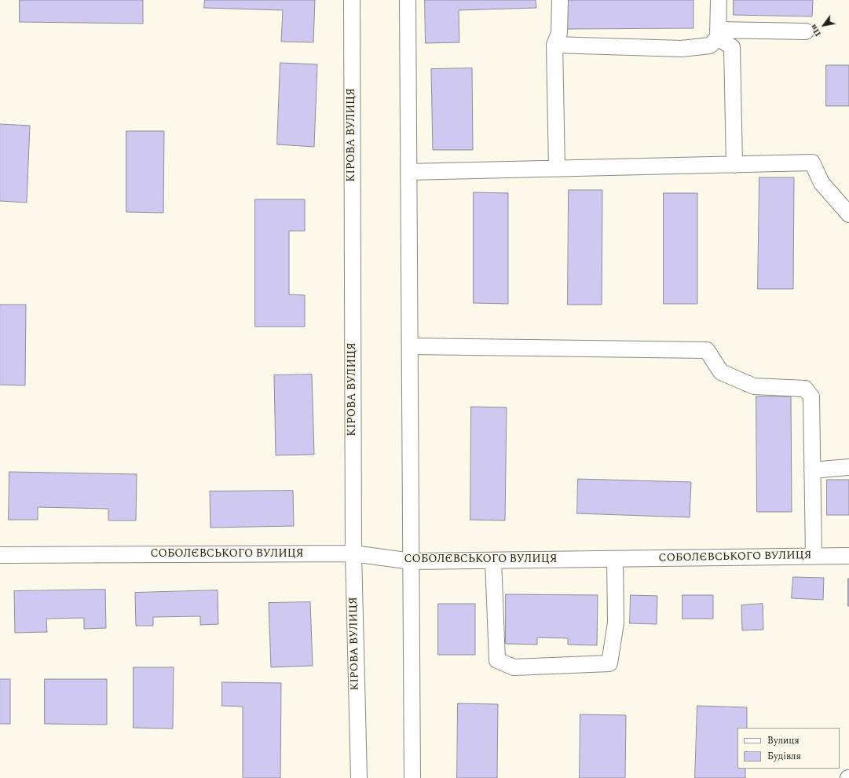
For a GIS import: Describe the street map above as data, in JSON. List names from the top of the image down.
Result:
{
  "streets": {
    "street": ["КІРОВА ВУЛИЦЯ", "СОБОЛЄВСЬКОГО ВУЛИЦЯ"]
  },
  "crossings": [
    ["КІРОВА ВУЛИЦЯ", "СОБОЛЄВСЬКОГО ВУЛИЦЯ"]
  ],
  "legend": ["Вулиця", "Будівля"],
  "north": "bottom left"
}
